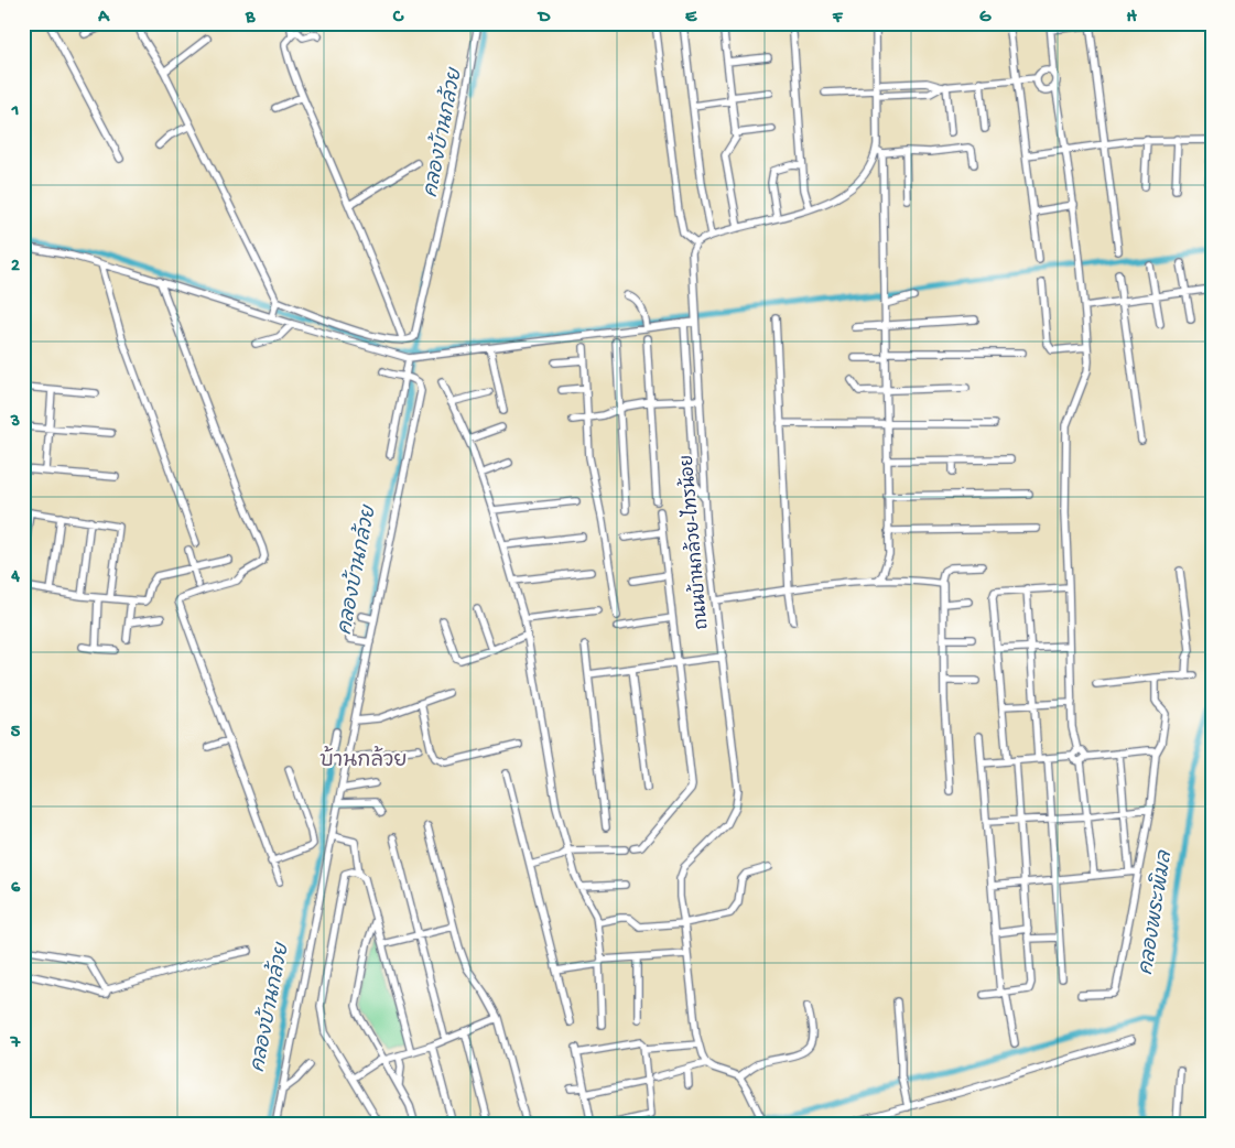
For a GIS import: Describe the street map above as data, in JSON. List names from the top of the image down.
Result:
{
  "streets": {
    "street": ["ถนนบ้านกล้วย-ไทรน้อย"]
  },
  "districts": ["บ้านกล้วย"],
  "water": ["คลองบ้านกล้วย", "คลองพระพิมล"],
  "grid": {
    "columns": [
      "A",
      "B",
      "C",
      "D",
      "E",
      "F",
      "G",
      "H"
    ],
    "rows": [
      "1",
      "2",
      "3",
      "4",
      "5",
      "6",
      "7"
    ]
  }
}
